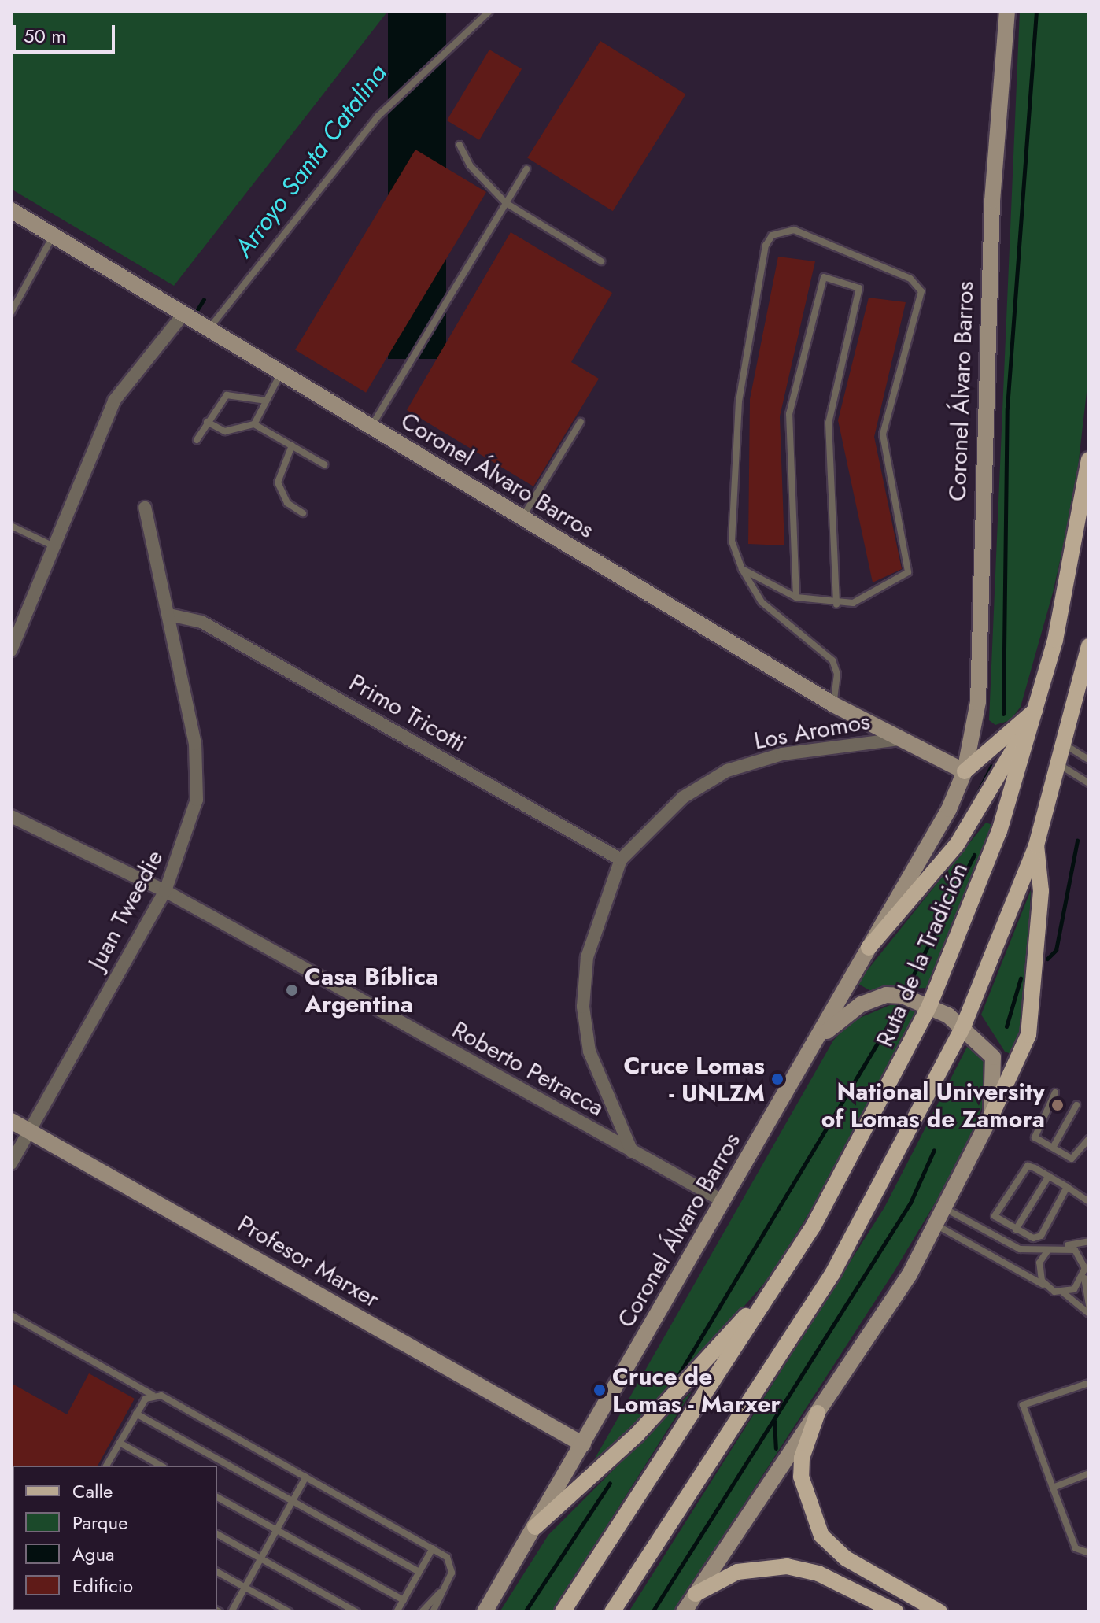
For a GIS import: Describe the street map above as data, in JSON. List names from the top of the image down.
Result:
{
  "streets": {
    "main road": ["Coronel Álvaro Barros", "Ruta de la Tradición", "Profesor Marxer"],
    "street": [
      "Primo Tricotti",
      "Los Aromos",
      "Juan Tweedie",
      "Roberto Petracca"
    ]
  },
  "crossings": [
    ["Coronel Álvaro Barros", "Los Aromos"],
    ["Coronel Álvaro Barros", "Roberto Petracca"],
    ["Coronel Álvaro Barros", "Profesor Marxer"],
    ["Primo Tricotti", "Los Aromos"],
    ["Primo Tricotti", "Juan Tweedie"],
    ["Los Aromos", "Roberto Petracca"],
    ["Juan Tweedie", "Roberto Petracca"],
    ["Juan Tweedie", "Profesor Marxer"]
  ],
  "water": ["Arroyo Santa Catalina"],
  "places": [
    "Casa Bíblica Argentina",
    "Cruce Lomas - UNLZM",
    "National University of Lomas de Zamora",
    "Cruce de Lomas - Marxer"
  ],
  "legend": [
    "Calle",
    "Parque",
    "Agua",
    "Edificio"
  ],
  "scale_bar": "50 m"
}
